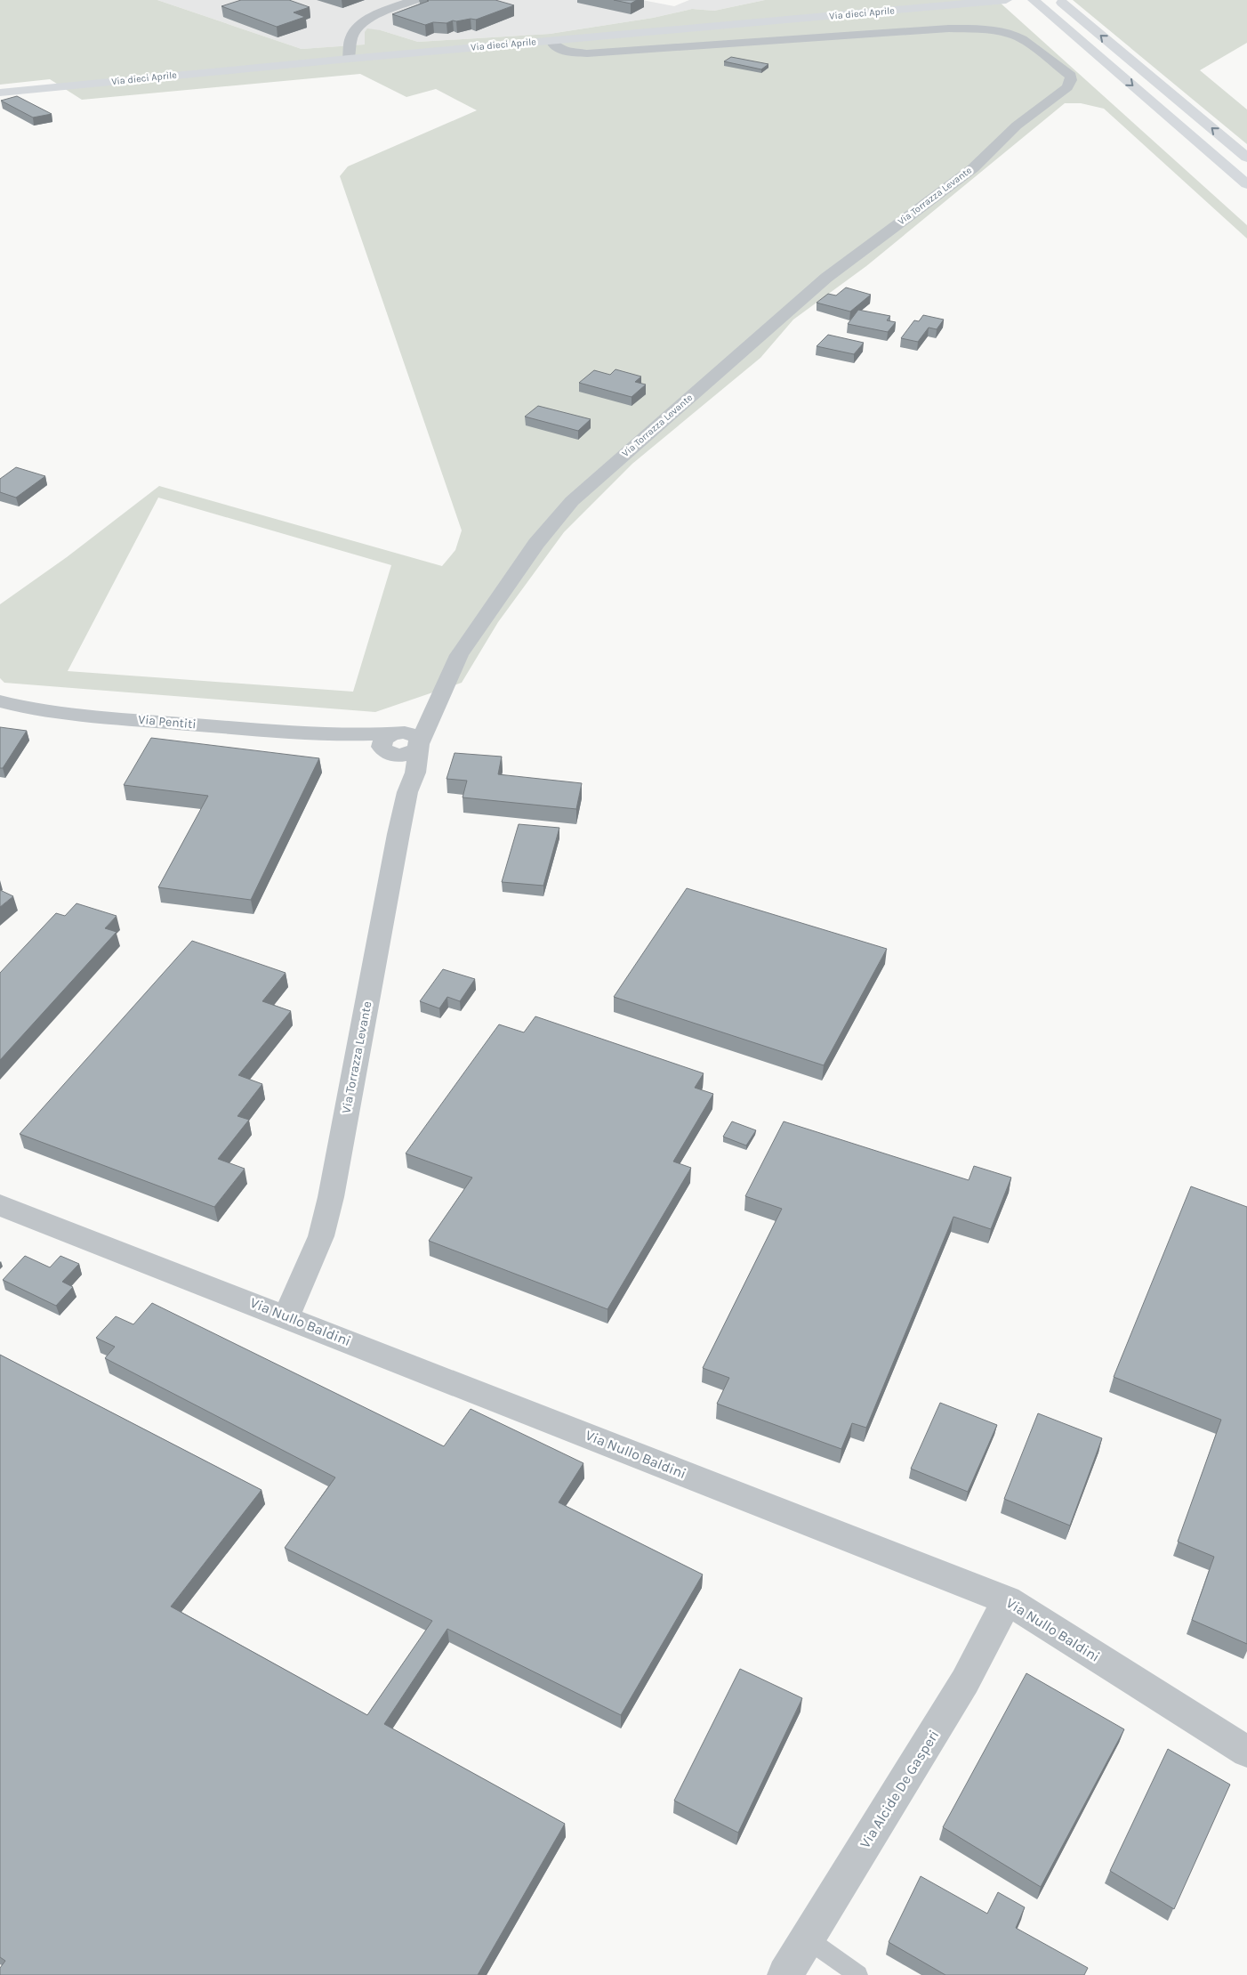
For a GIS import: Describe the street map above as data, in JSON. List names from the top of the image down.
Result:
{
  "streets": {
    "main road": ["Via dieci Aprile"],
    "street": [
      "Via Torrazza Levante",
      "Via Pentiti",
      "Via Nullo Baldini",
      "Via Alcide De Gasperi"
    ]
  },
  "crossings": [
    ["Via dieci Aprile", "Via Torrazza Levante"],
    ["Via Torrazza Levante", "Via Pentiti"],
    ["Via Torrazza Levante", "Via Nullo Baldini"],
    ["Via Nullo Baldini", "Via Alcide De Gasperi"]
  ]
}
